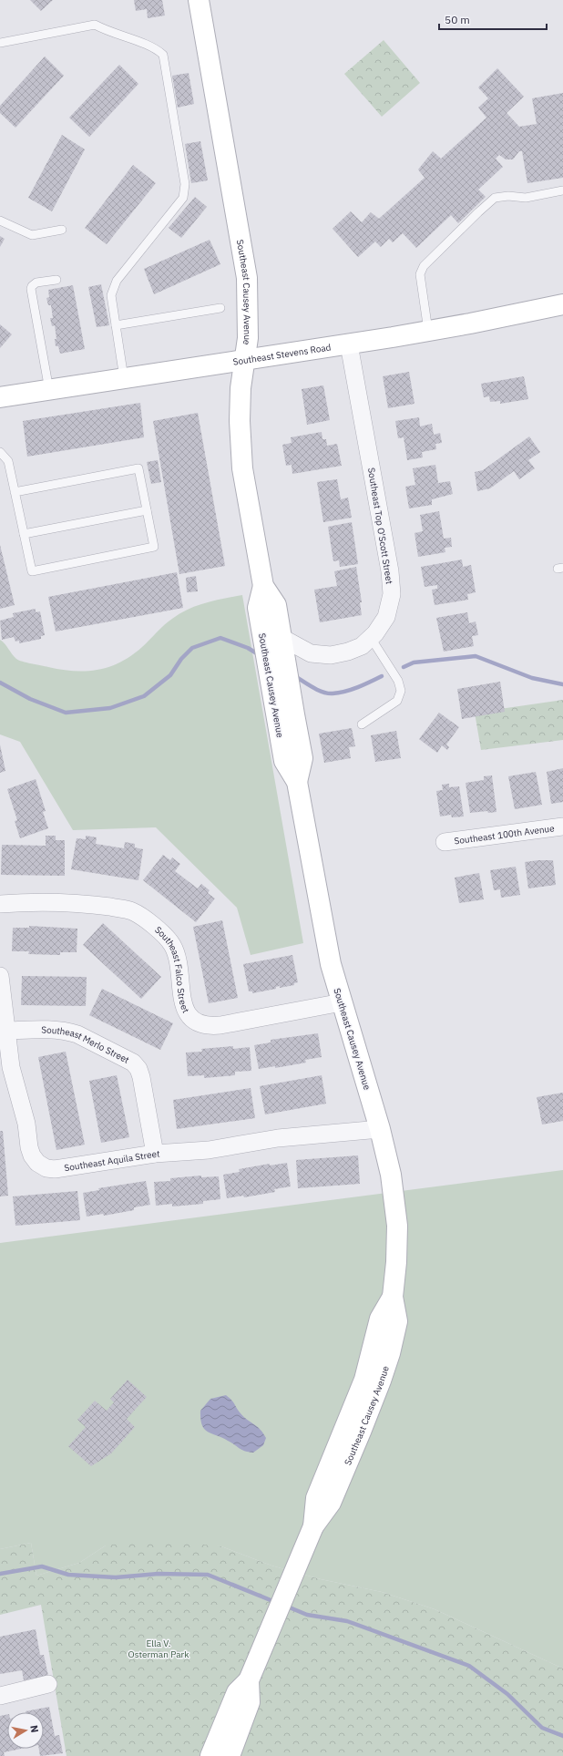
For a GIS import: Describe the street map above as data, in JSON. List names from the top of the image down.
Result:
{
  "streets": {
    "street": [
      "Southeast Causey Avenue",
      "Southeast Stevens Road",
      "Southeast Top O'Scott Street",
      "Southeast 100th Avenue",
      "Southeast Falco Street",
      "Southeast Merlo Street",
      "Southeast Aquila Street"
    ]
  },
  "crossings": [
    ["Southeast Causey Avenue", "Southeast Stevens Road"],
    ["Southeast Causey Avenue", "Southeast Top O'Scott Street"],
    ["Southeast Causey Avenue", "Southeast Falco Street"],
    ["Southeast Causey Avenue", "Southeast Aquila Street"],
    ["Southeast Stevens Road", "Southeast Top O'Scott Street"],
    ["Southeast Merlo Street", "Southeast Aquila Street"]
  ],
  "parks": ["Ella V. Osterman Park"],
  "scale_bar": "50 m",
  "north": "right"
}
